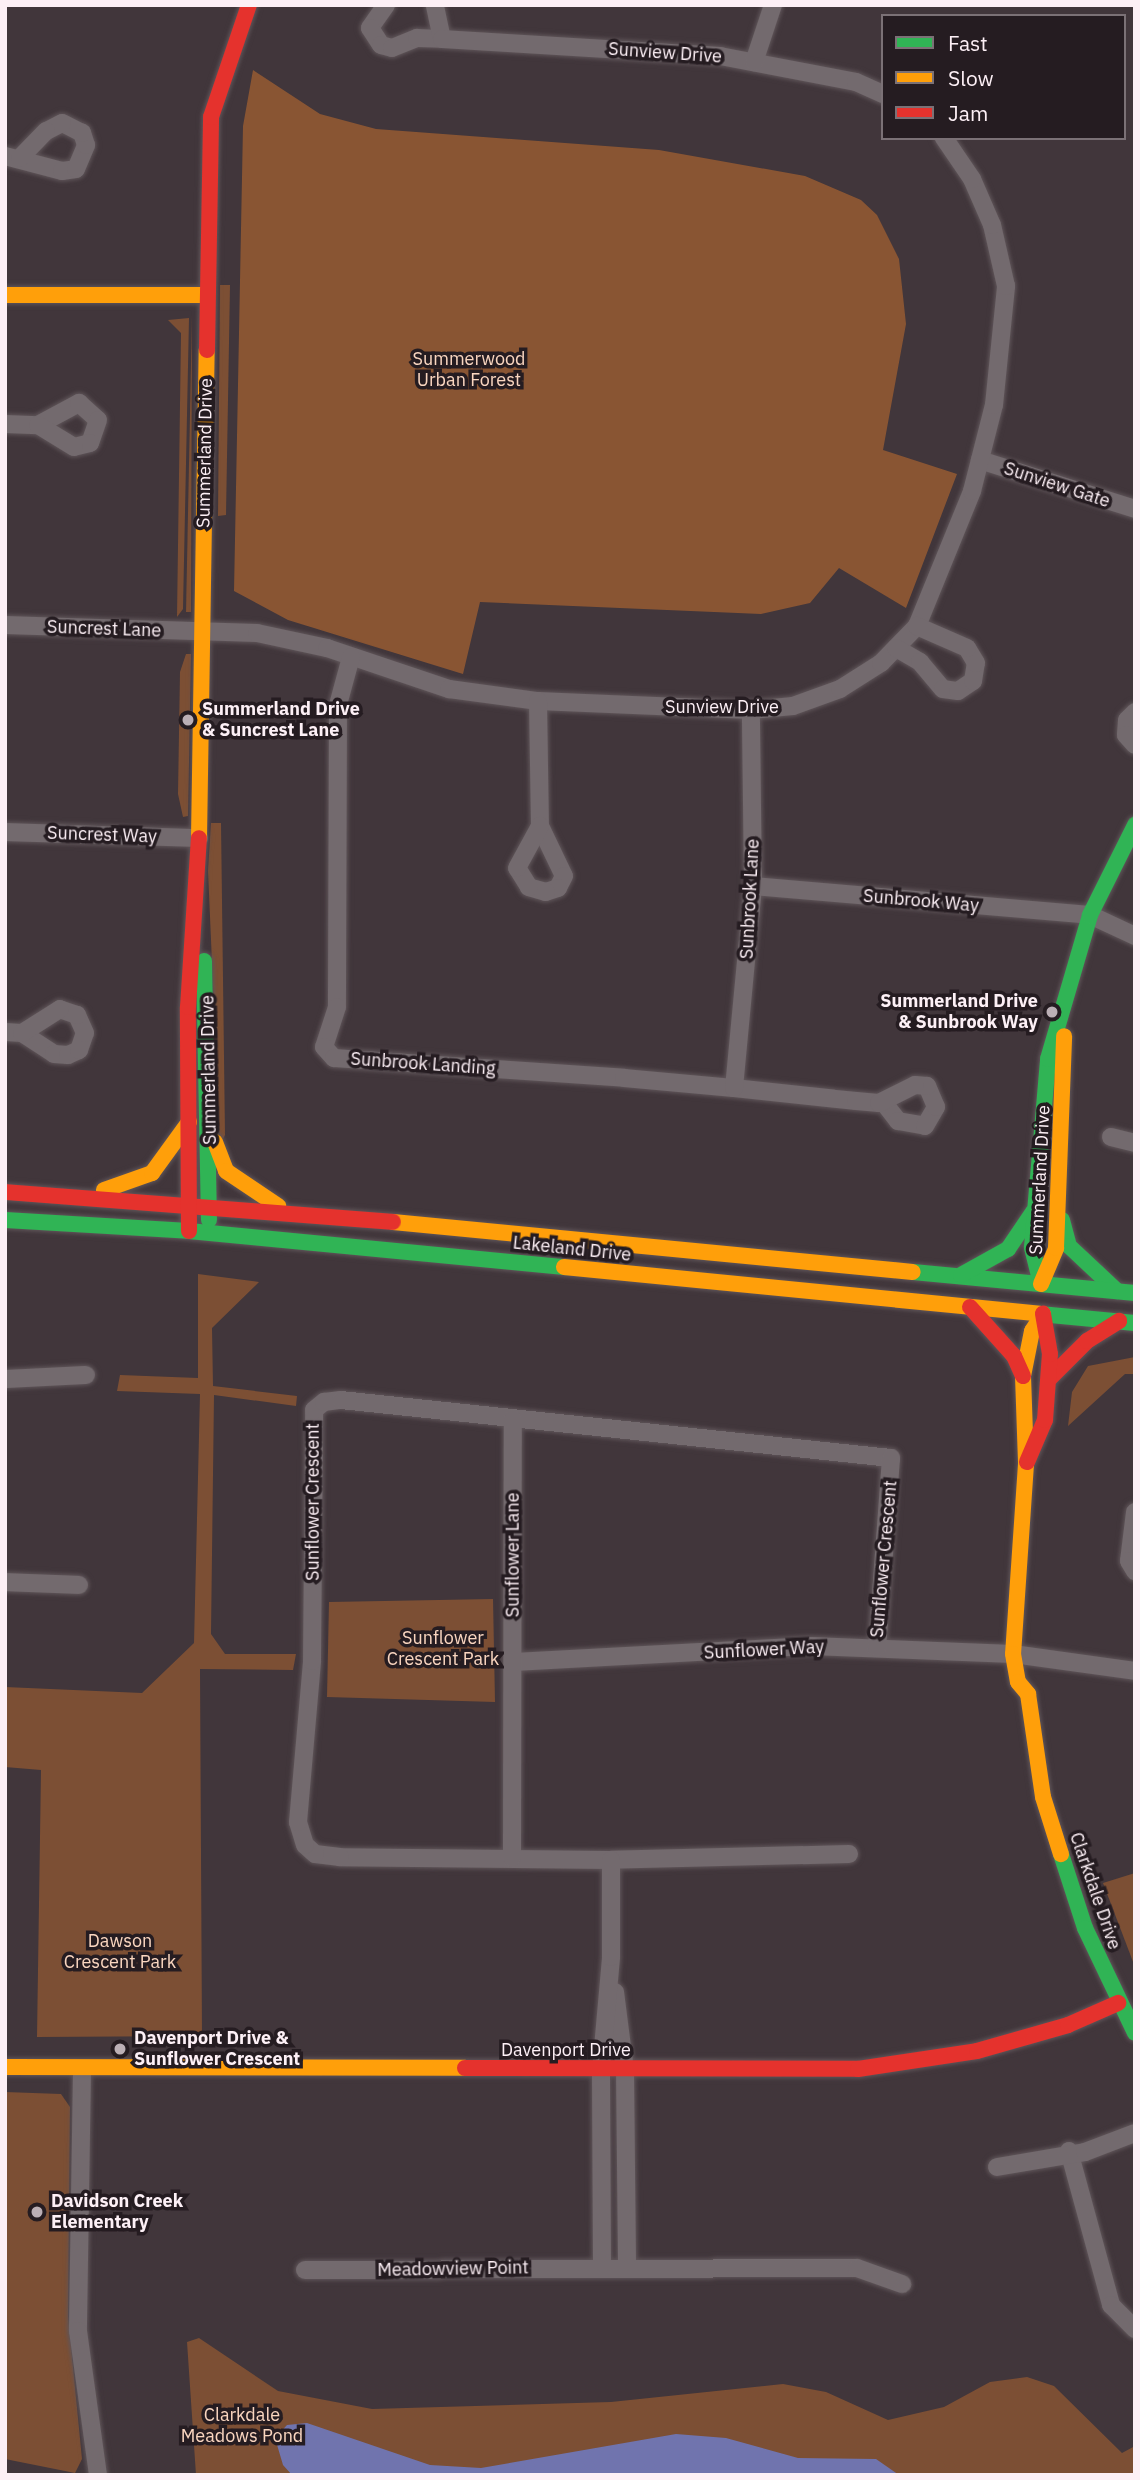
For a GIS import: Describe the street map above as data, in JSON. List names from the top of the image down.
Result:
{
  "streets": {
    "street": [
      "Sunview Drive",
      "Summerland Drive",
      "Sunview Gate",
      "Suncrest Lane",
      "Suncrest Way",
      "Sunbrook Lane",
      "Sunbrook Way",
      "Sunbrook Landing",
      "Lakeland Drive",
      "Sunflower Crescent",
      "Sunflower Lane",
      "Sunflower Way",
      "Clarkdale Drive",
      "Davenport Drive",
      "Meadowview Point"
    ]
  },
  "crossings": [
    ["Sunview Drive", "Summerland Drive"],
    ["Sunview Drive", "Sunview Gate"],
    ["Sunview Drive", "Suncrest Lane"],
    ["Sunview Drive", "Sunbrook Lane"],
    ["Sunview Drive", "Sunbrook Landing"],
    ["Summerland Drive", "Suncrest Lane"],
    ["Summerland Drive", "Suncrest Way"],
    ["Summerland Drive", "Sunbrook Way"],
    ["Summerland Drive", "Lakeland Drive"],
    ["Sunbrook Lane", "Sunbrook Way"],
    ["Sunbrook Lane", "Sunbrook Landing"],
    ["Lakeland Drive", "Clarkdale Drive"],
    ["Sunflower Crescent", "Sunflower Lane"],
    ["Sunflower Crescent", "Sunflower Way"],
    ["Sunflower Lane", "Sunflower Way"],
    ["Sunflower Way", "Clarkdale Drive"],
    ["Clarkdale Drive", "Davenport Drive"]
  ],
  "parks": [
    "Summerwood Urban Forest",
    "Sunflower Crescent Park",
    "Dawson Crescent Park",
    "Clarkdale Meadows Pond"
  ],
  "places": [
    "Summerland Drive & Suncrest Lane",
    "Summerland Drive & Sunbrook Way",
    "Davenport Drive & Sunflower Crescent",
    "Davidson Creek Elementary"
  ],
  "legend": ["Fast", "Slow", "Jam"]
}
